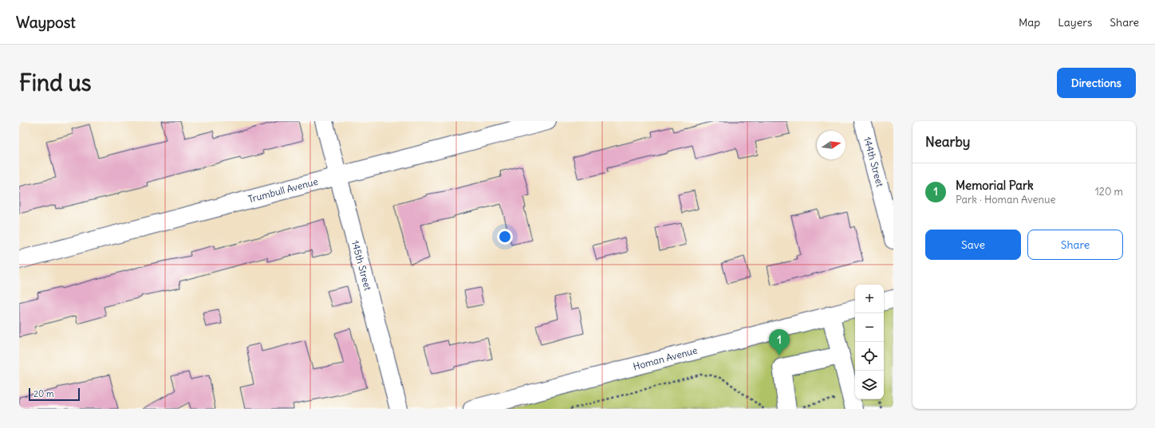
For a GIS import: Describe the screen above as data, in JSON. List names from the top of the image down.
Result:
{
  "streets": {
    "street": [
      "144th Street",
      "Trumbull Avenue",
      "145th Street",
      "Homan Avenue"
    ]
  },
  "crossings": [
    ["Trumbull Avenue", "145th Street"]
  ],
  "scale_bar": "20 m",
  "north": "right",
  "page": {
    "header": "Waypost",
    "nav": ["Map", "Layers", "Share"],
    "buttons": [
      "Directions",
      ["Save", "Share"]
    ],
    "title": "Find us",
    "heading": "Nearby",
    "list": [
      {
        "mark": "1",
        "name": "Memorial Park",
        "note": "Park · Homan Avenue",
        "value": "120 m"
      }
    ],
    "map_buttons": ["+", "−"],
    "pins": "1",
    "scale": "20 m"
  }
}
